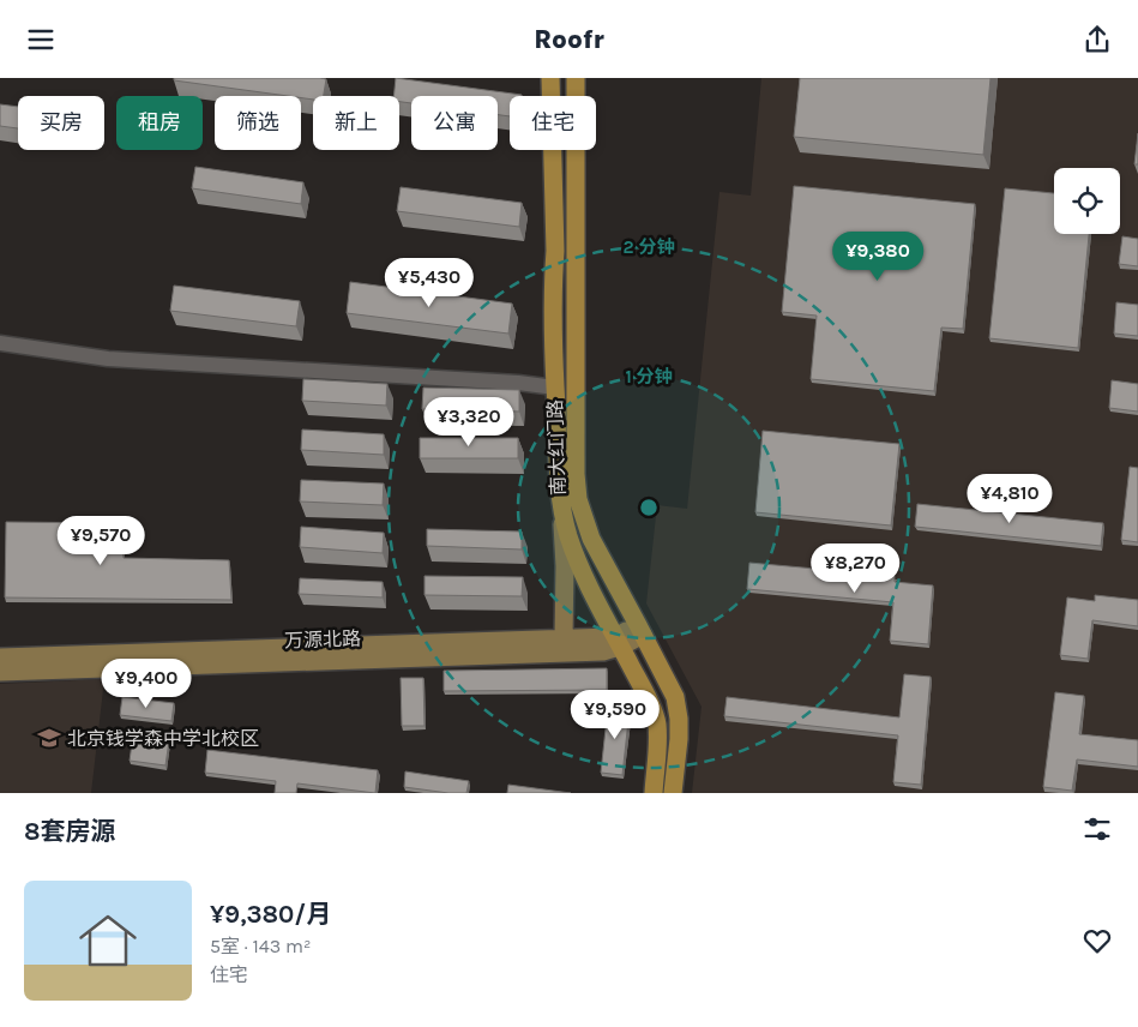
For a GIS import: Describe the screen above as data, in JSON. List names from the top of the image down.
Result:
{
  "streets": {
    "highway": ["南大红门路"],
    "main road": ["万源北路"]
  },
  "crossings": [
    ["南大红门路", "万源北路"]
  ],
  "places": {
    "school or university": ["北京钱学森中学北校区"]
  },
  "page": {
    "header": "Roofr",
    "chip": [
      "买房",
      "租房",
      "筛选",
      "新上",
      "公寓",
      "住宅"
    ],
    "price": [
      "¥9,380",
      "¥5,430",
      "¥3,320",
      "¥4,810",
      "¥9,570",
      "¥8,270",
      "¥9,400",
      "¥9,590"
    ],
    "heading": "8套房源",
    "list": [
      {
        "name": "¥9,380/月",
        "note": "5室 · 143 m² · 住宅"
      }
    ]
  },
  "rings": ["2 分钟", "1 分钟"]
}
